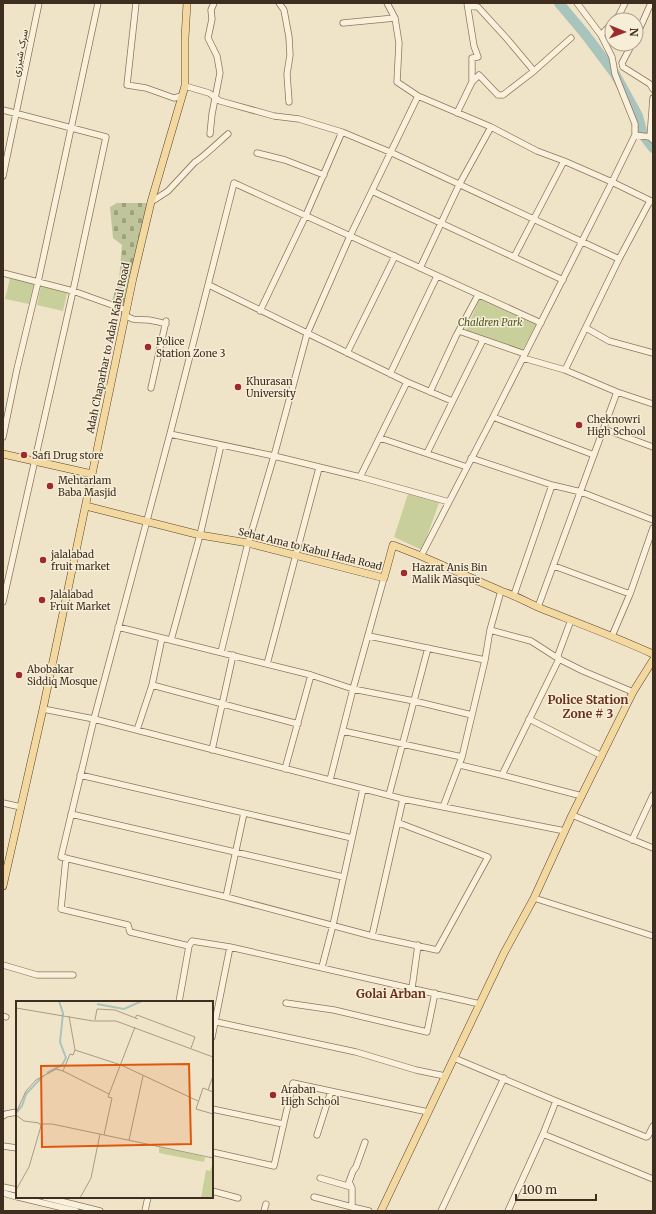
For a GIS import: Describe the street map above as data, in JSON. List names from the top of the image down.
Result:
{
  "streets": {
    "main road": ["Adah Chaparhar to Adah Kabul Road", "Sehat Ama to Kabul Hada Road"],
    "street": ["سرک شیرزی"]
  },
  "crossings": [
    ["Adah Chaparhar to Adah Kabul Road", "Sehat Ama to Kabul Hada Road"]
  ],
  "districts": ["Police Station Zone # 3", "Golai Arban"],
  "parks": ["Chaldren Park"],
  "places": [
    "Police Station Zone 3",
    "Khurasan University",
    "Cheknowri High School",
    "Safi Drug store",
    "Mehtarlam Baba Masjid",
    "jalalabad fruit market",
    "Hazrat Anis Bin Malik Masque",
    "Jalalabad Fruit Market",
    "Abobakar Siddiq Mosque",
    "Araban High School"
  ],
  "scale_bar": "100 m",
  "north": "right"
}
